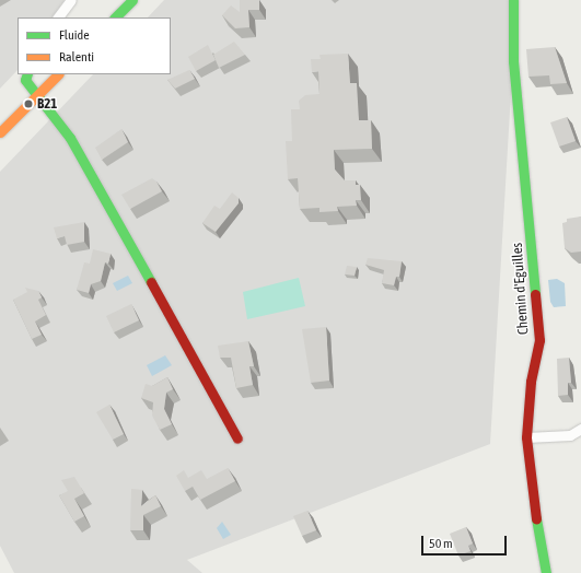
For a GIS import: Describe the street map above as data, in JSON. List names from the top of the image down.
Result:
{
  "streets": {
    "street": ["Chemin d'Eguilles"]
  },
  "places": ["B21"],
  "legend": ["Fluide", "Ralenti"],
  "scale_bar": "50 m"
}
